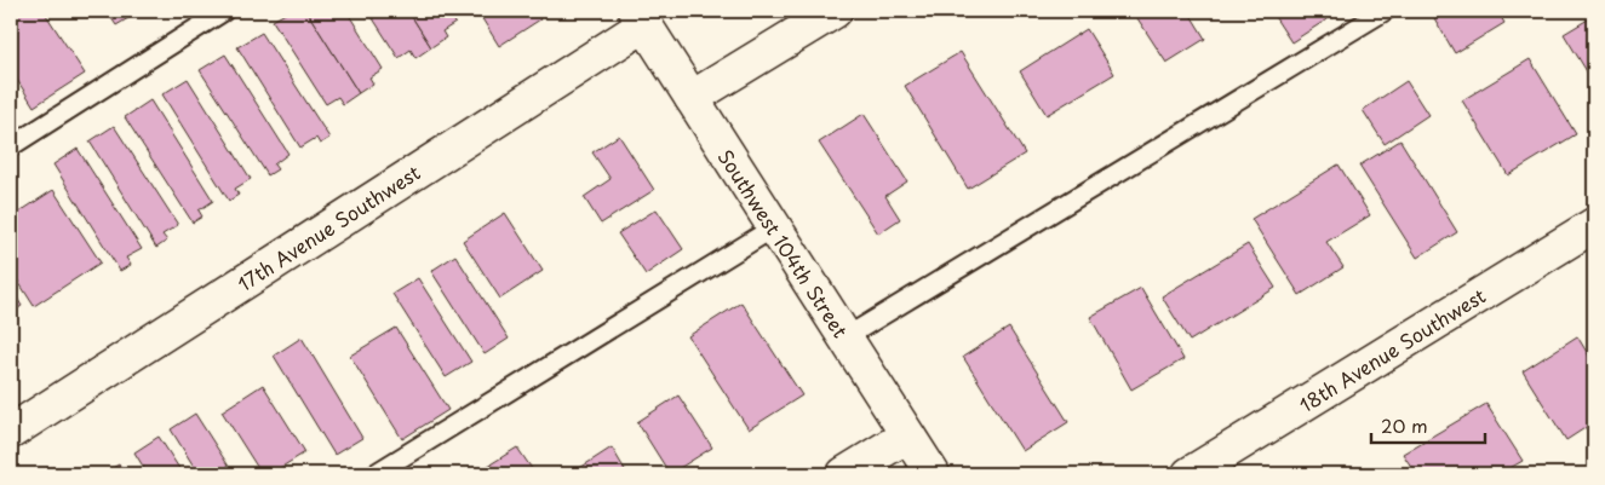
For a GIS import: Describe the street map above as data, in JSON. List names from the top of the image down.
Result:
{
  "streets": {
    "street": ["17th Avenue Southwest", "Southwest 104th Street", "18th Avenue Southwest"]
  },
  "crossings": [
    ["17th Avenue Southwest", "Southwest 104th Street"]
  ],
  "scale_bar": "20 m"
}
